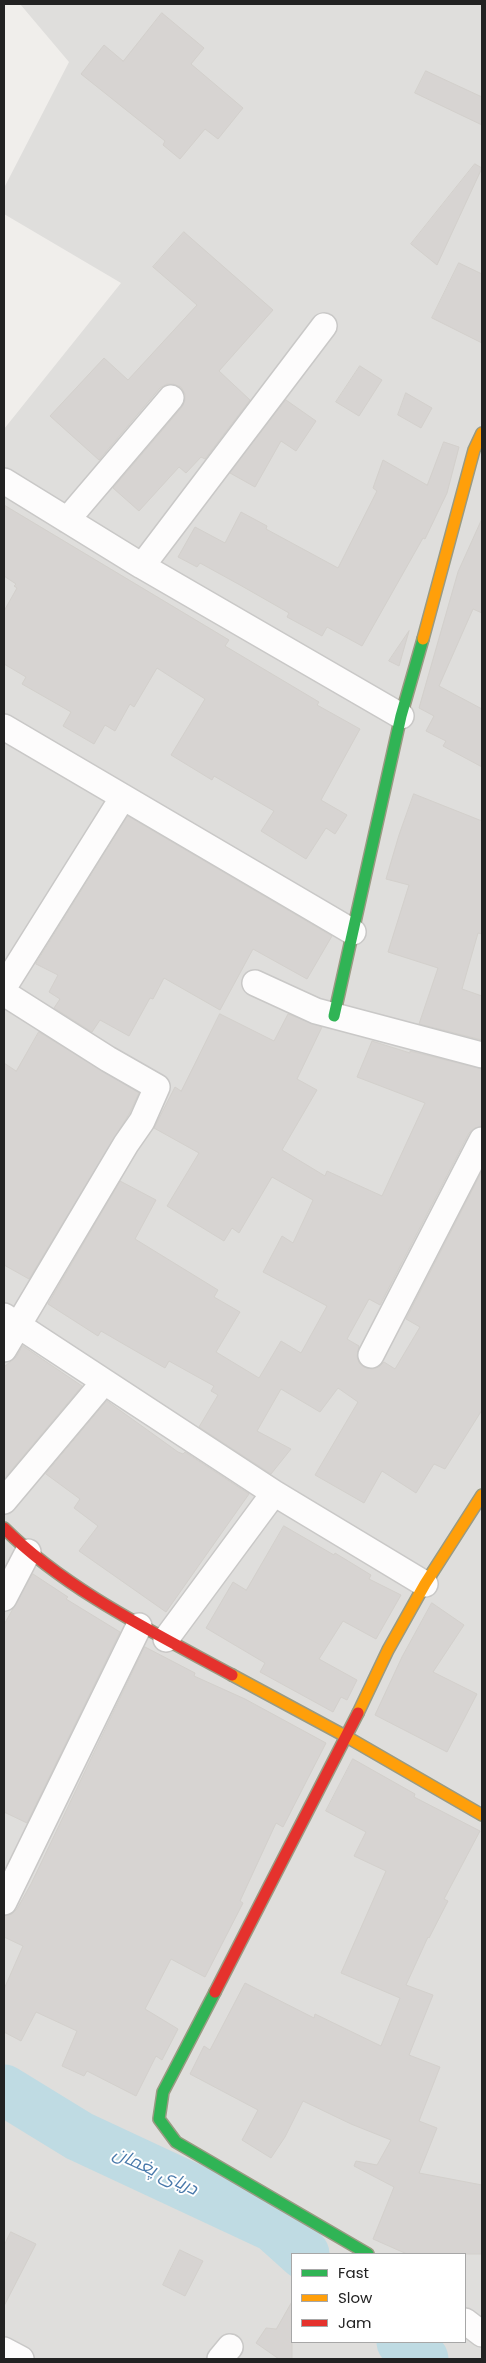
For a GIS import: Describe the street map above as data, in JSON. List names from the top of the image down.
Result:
{
  "water": ["دریای پغمان"],
  "legend": ["Fast", "Slow", "Jam"]
}
